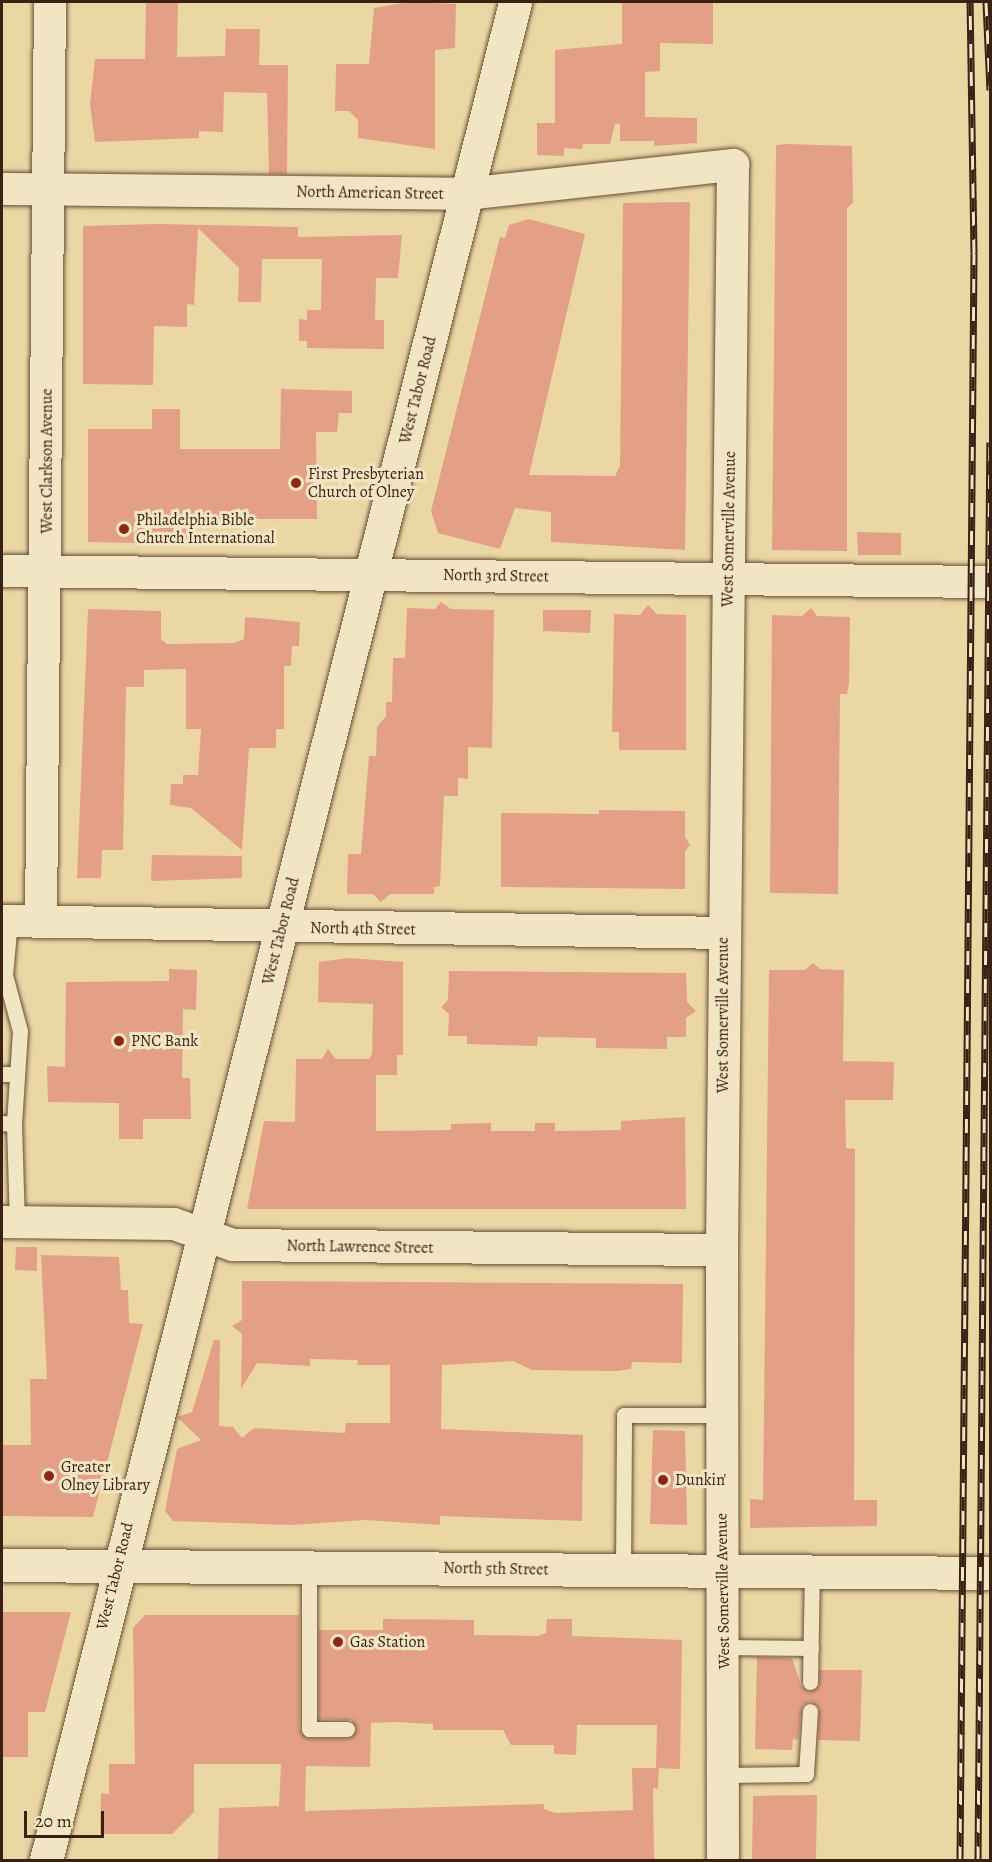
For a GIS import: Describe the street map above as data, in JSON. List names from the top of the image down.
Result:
{
  "streets": {
    "street": [
      "North American Street",
      "West Tabor Road",
      "West Clarkson Avenue",
      "West Somerville Avenue",
      "North 3rd Street",
      "North 4th Street",
      "North Lawrence Street",
      "North 5th Street"
    ]
  },
  "crossings": [
    ["North American Street", "West Tabor Road"],
    ["North American Street", "West Clarkson Avenue"],
    ["North American Street", "West Somerville Avenue"],
    ["West Tabor Road", "North 3rd Street"],
    ["West Tabor Road", "North 4th Street"],
    ["West Tabor Road", "North Lawrence Street"],
    ["West Tabor Road", "North 5th Street"],
    ["West Clarkson Avenue", "North 3rd Street"],
    ["West Clarkson Avenue", "North 4th Street"],
    ["West Somerville Avenue", "North 3rd Street"],
    ["West Somerville Avenue", "North 4th Street"],
    ["West Somerville Avenue", "North Lawrence Street"],
    ["West Somerville Avenue", "North 5th Street"]
  ],
  "places": [
    "First Presbyterian Church of Olney",
    "Philadelphia Bible Church International",
    "PNC Bank",
    "Greater Olney Library",
    "Dunkin'",
    "Gas Station"
  ],
  "scale_bar": "20 m"
}
